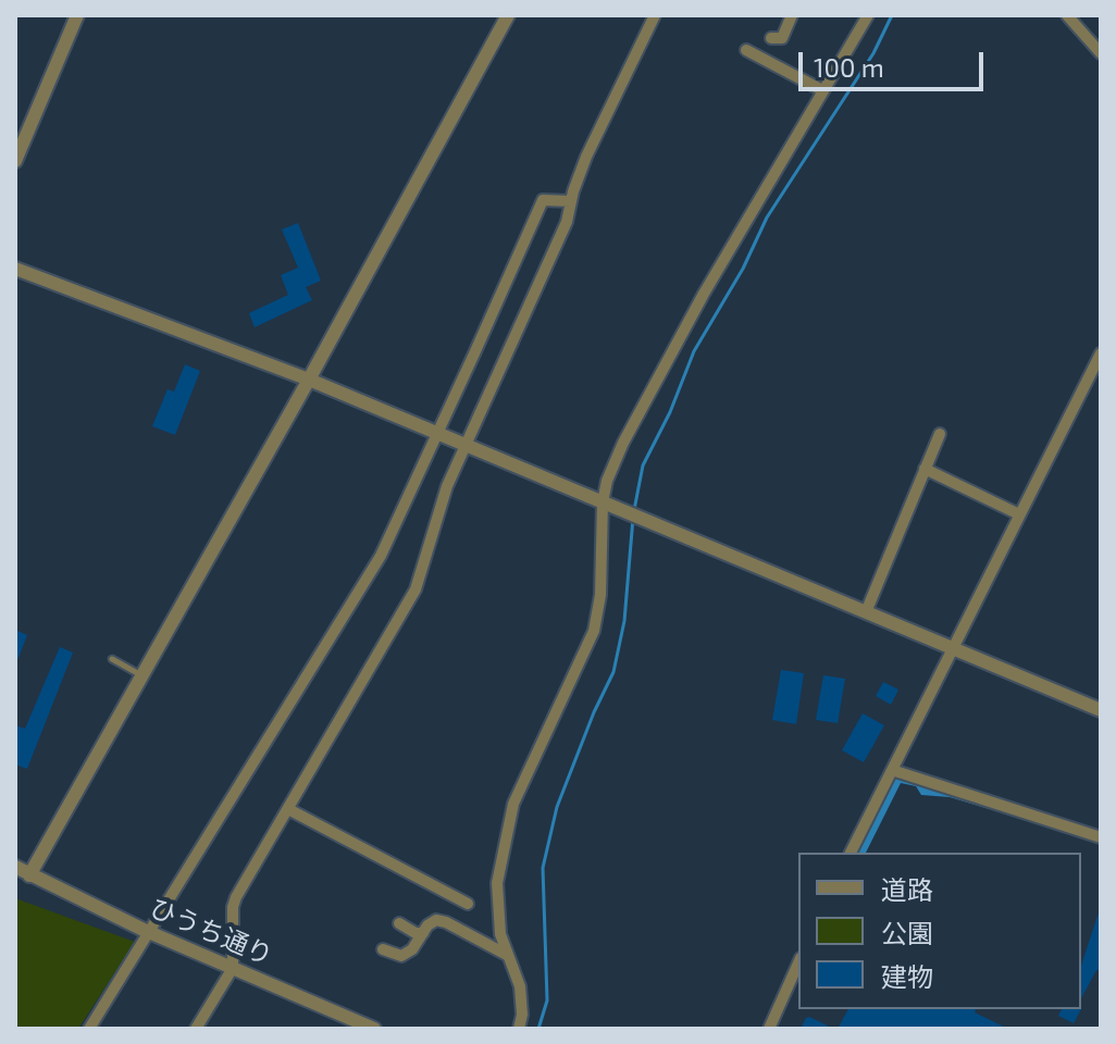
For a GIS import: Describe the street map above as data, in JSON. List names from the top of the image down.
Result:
{
  "streets": {
    "street": ["ひうち通り"]
  },
  "legend": ["道路", "公園", "建物"],
  "scale_bar": "100 m"
}
